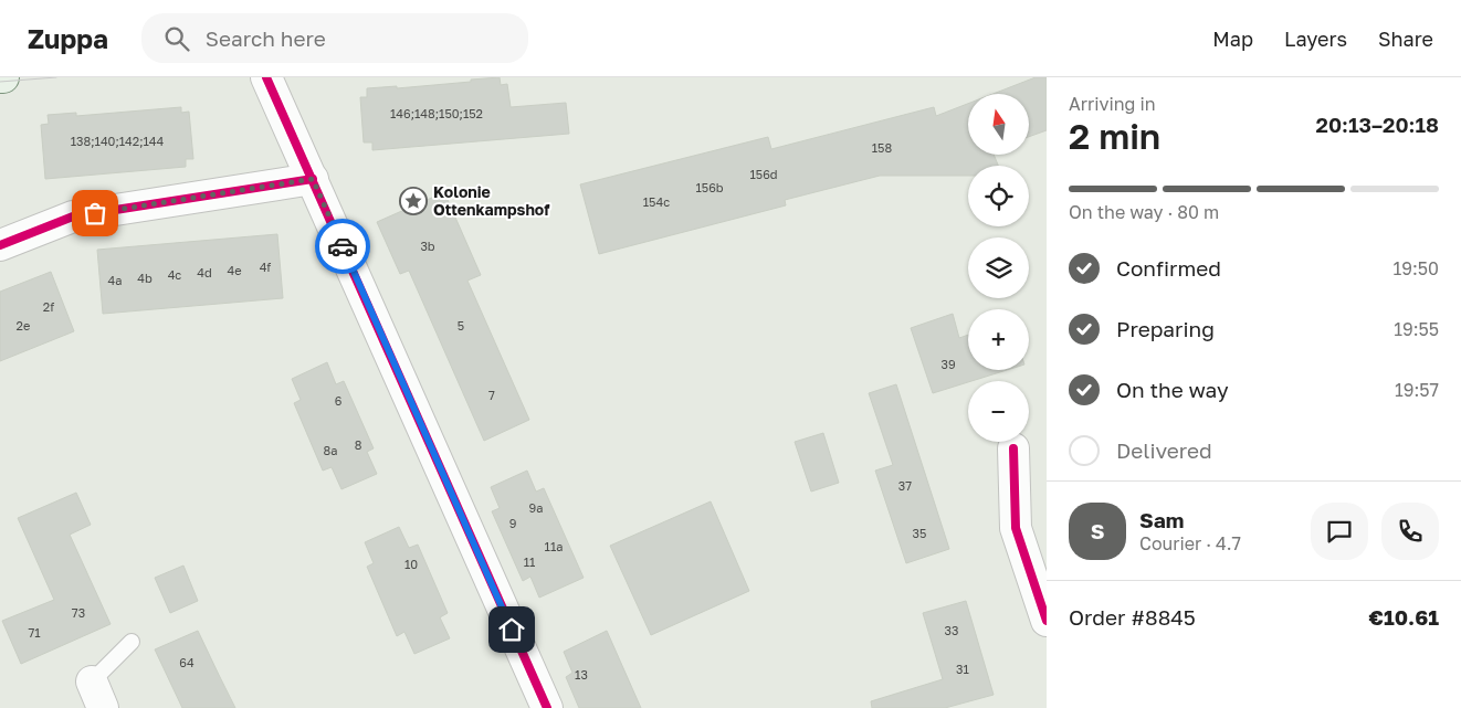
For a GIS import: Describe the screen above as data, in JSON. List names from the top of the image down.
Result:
{
  "places": {
    "place": ["Kolonie Ottenkampshof"]
  },
  "house_numbers": [
    "146;148;150;152",
    "138;140;142;144",
    "158",
    "156d",
    "156b",
    "154c",
    "3b",
    "4f",
    "4e",
    "4d",
    "4c",
    "4b",
    "4a",
    "2f",
    "2e",
    "5",
    "39",
    "7",
    "6",
    "8",
    "8a",
    "37",
    "9a",
    "9",
    "35",
    "11a",
    "11",
    "10",
    "73",
    "33",
    "71",
    "64",
    "31",
    "13"
  ],
  "north": "top",
  "page": {
    "header": "Zuppa",
    "search": "Search here",
    "nav": ["Map", "Layers", "Share"],
    "heading": ["2 min", "Arriving in", "20:13–20:18"],
    "panel": [
      "Sam",
      "Courier · 4.7",
      "Order #8845",
      "€10.61"
    ],
    "map_buttons": ["+", "−"],
    "bar": "On the way · 80 m",
    "list": [
      ["Confirmed", "19:50"],
      ["Preparing", "19:55"],
      ["On the way", "19:57"],
      "Delivered"
    ],
    "round": "S"
  }
}
